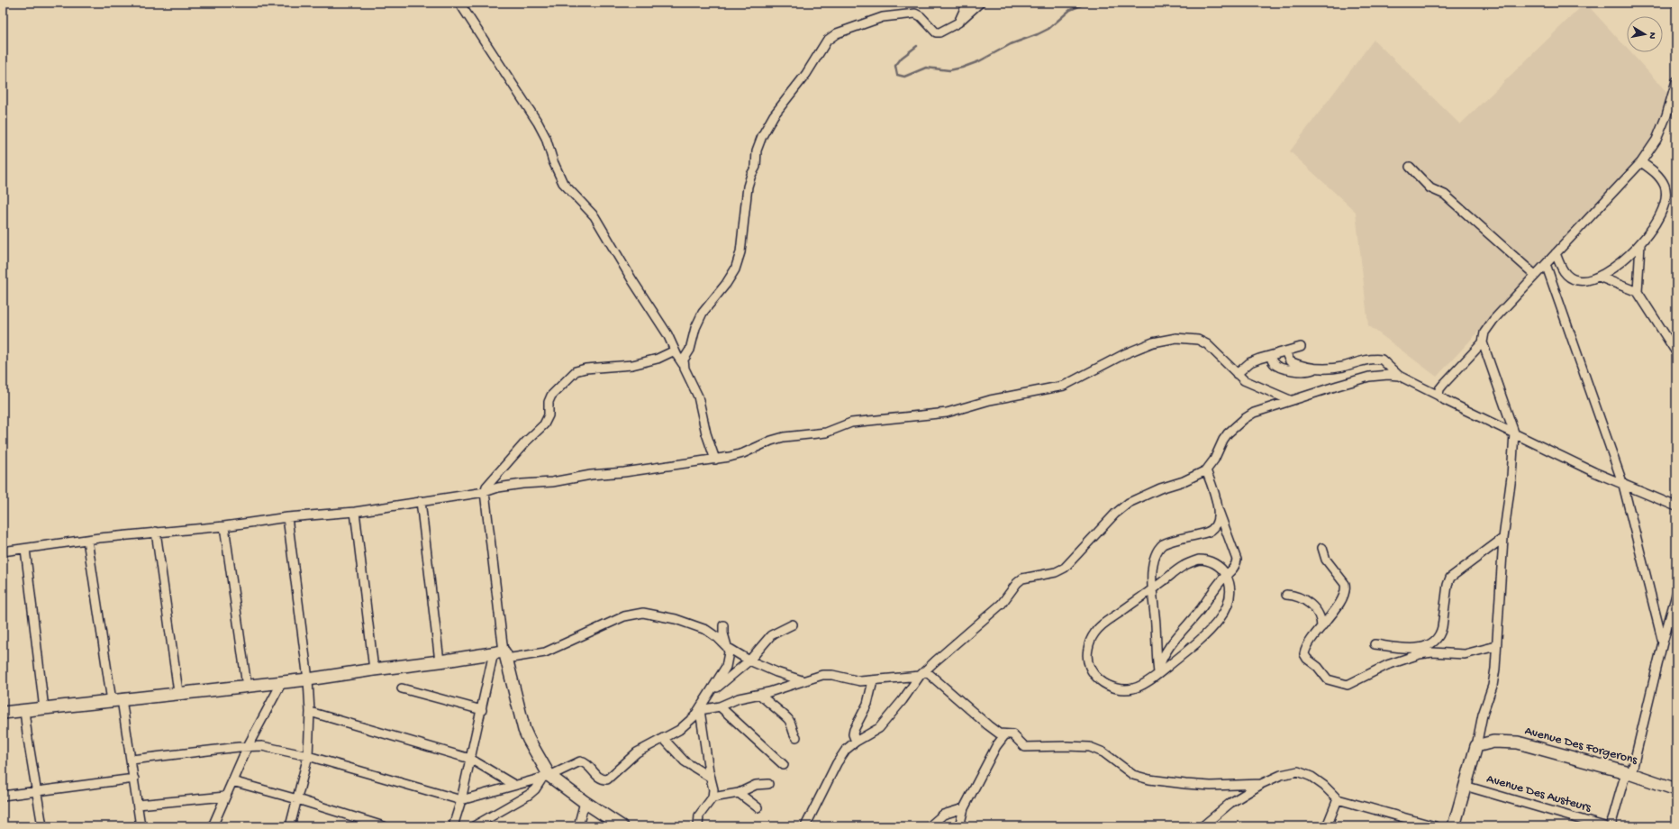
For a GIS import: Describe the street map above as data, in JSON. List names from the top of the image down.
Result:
{
  "streets": {
    "street": ["Avenue Des Forgerons", "Avenue Des Austeurs"]
  },
  "north": "right"
}
